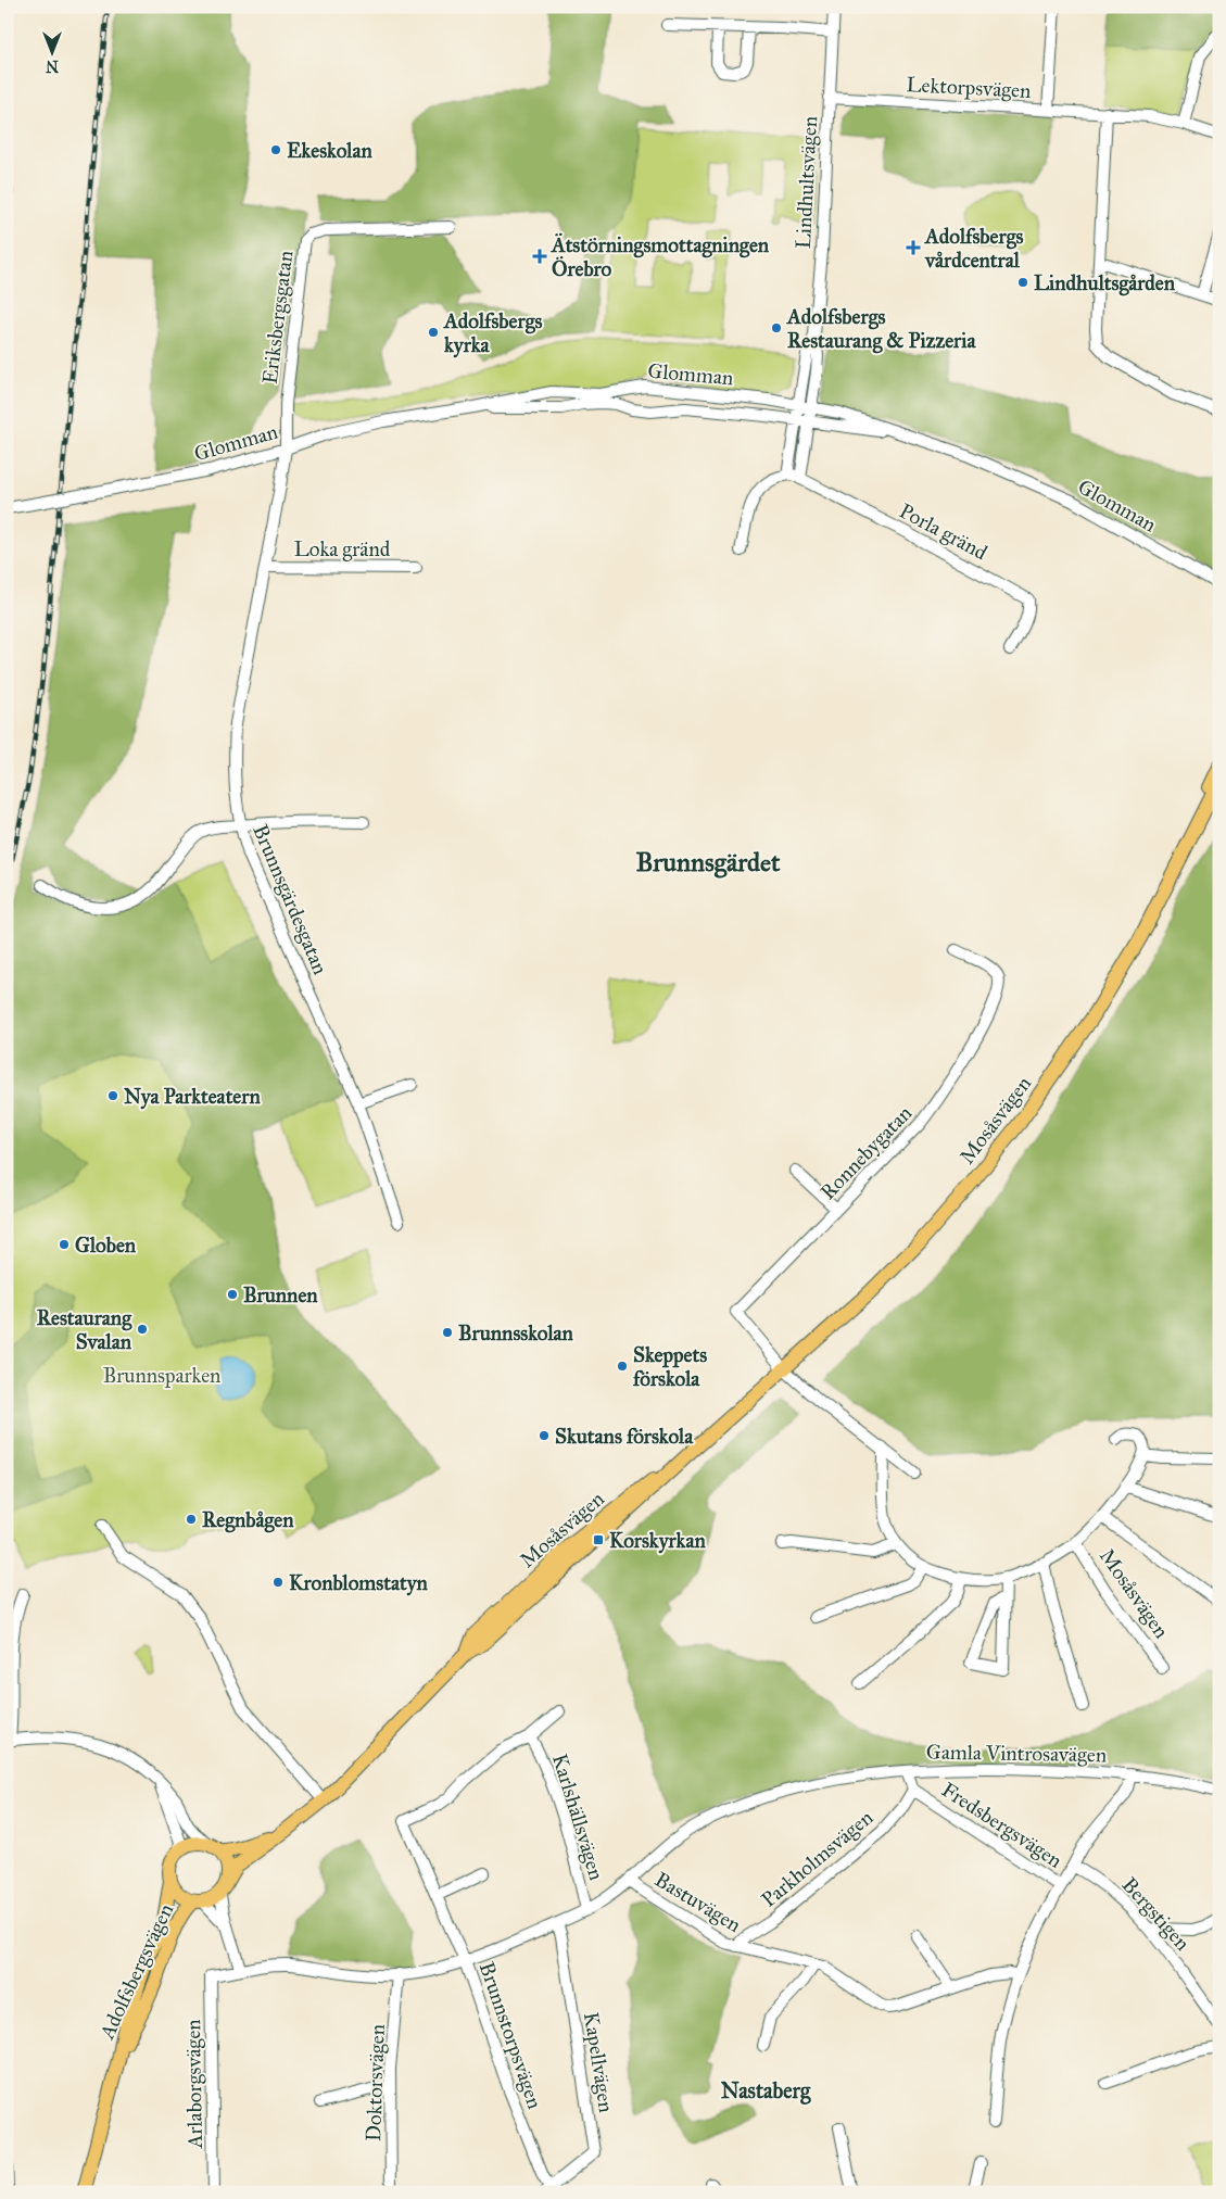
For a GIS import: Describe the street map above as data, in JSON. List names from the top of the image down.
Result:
{
  "streets": {
    "main road": ["Mosåsvägen", "Adolfsbergsvägen"],
    "street": [
      "Lektorpsvägen",
      "Lindhultsvägen",
      "Eriksbergsgatan",
      "Glomman",
      "Porla gränd",
      "Loka gränd",
      "Brunnsgärdesgatan",
      "Ronnebygatan",
      "Gamla Vintrosavägen",
      "Karlshällsvägen",
      "Fredsbergsvägen",
      "Parkholmsvägen",
      "Bastuvägen",
      "Bergstigen",
      "Brunnstorpsvägen",
      "Kapellvägen",
      "Doktorsvägen",
      "Arlaborgsvägen"
    ]
  },
  "crossings": [
    ["Lektorpsvägen", "Lindhultsvägen"],
    ["Lindhultsvägen", "Glomman"],
    ["Lindhultsvägen", "Porla gränd"],
    ["Eriksbergsgatan", "Glomman"],
    ["Eriksbergsgatan", "Brunnsgärdesgatan"],
    ["Glomman", "Brunnsgärdesgatan"],
    ["Loka gränd", "Brunnsgärdesgatan"],
    ["Mosåsvägen", "Ronnebygatan"],
    ["Mosåsvägen", "Adolfsbergsvägen"],
    ["Gamla Vintrosavägen", "Karlshällsvägen"],
    ["Gamla Vintrosavägen", "Fredsbergsvägen"],
    ["Gamla Vintrosavägen", "Bastuvägen"],
    ["Gamla Vintrosavägen", "Brunnstorpsvägen"],
    ["Gamla Vintrosavägen", "Kapellvägen"],
    ["Gamla Vintrosavägen", "Doktorsvägen"],
    ["Gamla Vintrosavägen", "Arlaborgsvägen"],
    ["Karlshällsvägen", "Brunnstorpsvägen"],
    ["Fredsbergsvägen", "Parkholmsvägen"],
    ["Parkholmsvägen", "Bastuvägen"],
    ["Brunnstorpsvägen", "Kapellvägen"]
  ],
  "districts": ["Brunnsgärdet", "Nastaberg"],
  "parks": ["Brunnsparken"],
  "places": {
    "other": [
      "Ekeskolan",
      "Lindhultsgården",
      "Adolfsbergs Restaurang & Pizzeria",
      "Adolfsbergs kyrka",
      "Nya Parkteatern",
      "Globen",
      "Brunnen",
      "Restaurang Svalan",
      "Brunnsskolan",
      "Skeppets förskola",
      "Skutans förskola",
      "Regnbågen",
      "Kronblomstatyn"
    ],
    "health": ["Adolfsbergs vårdcentral", "Ätstörningsmottagningen Örebro"],
    "transit": ["Korskyrkan"]
  },
  "north": "bottom"
}
